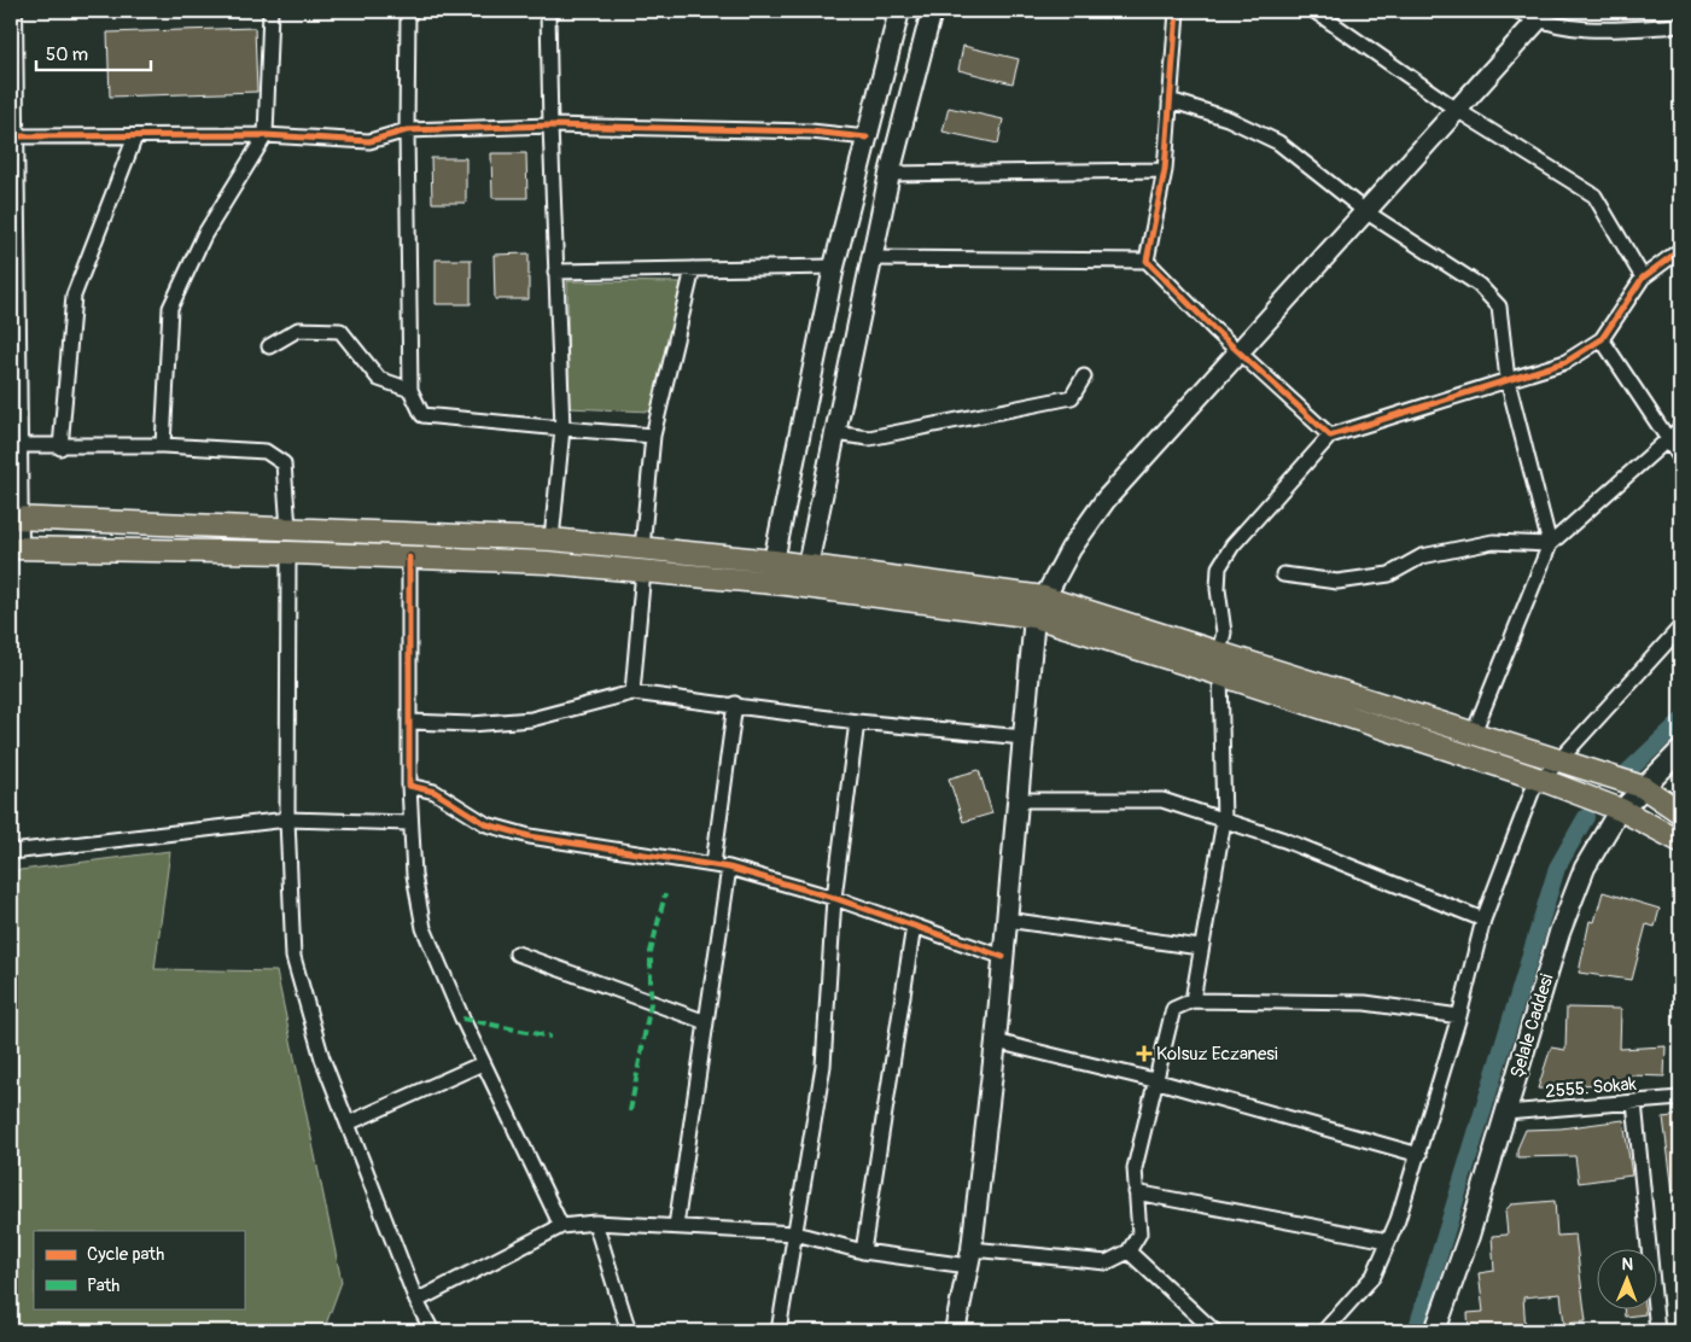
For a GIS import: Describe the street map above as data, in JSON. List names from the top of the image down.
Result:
{
  "streets": {
    "street": ["Şelale Caddesi", "2555. Sokak"]
  },
  "crossings": [
    ["Şelale Caddesi", "2555. Sokak"]
  ],
  "places": {
    "health": ["Kolsuz Eczanesi"]
  },
  "legend": ["Cycle path", "Path"],
  "scale_bar": "50 m",
  "north": "top"
}
